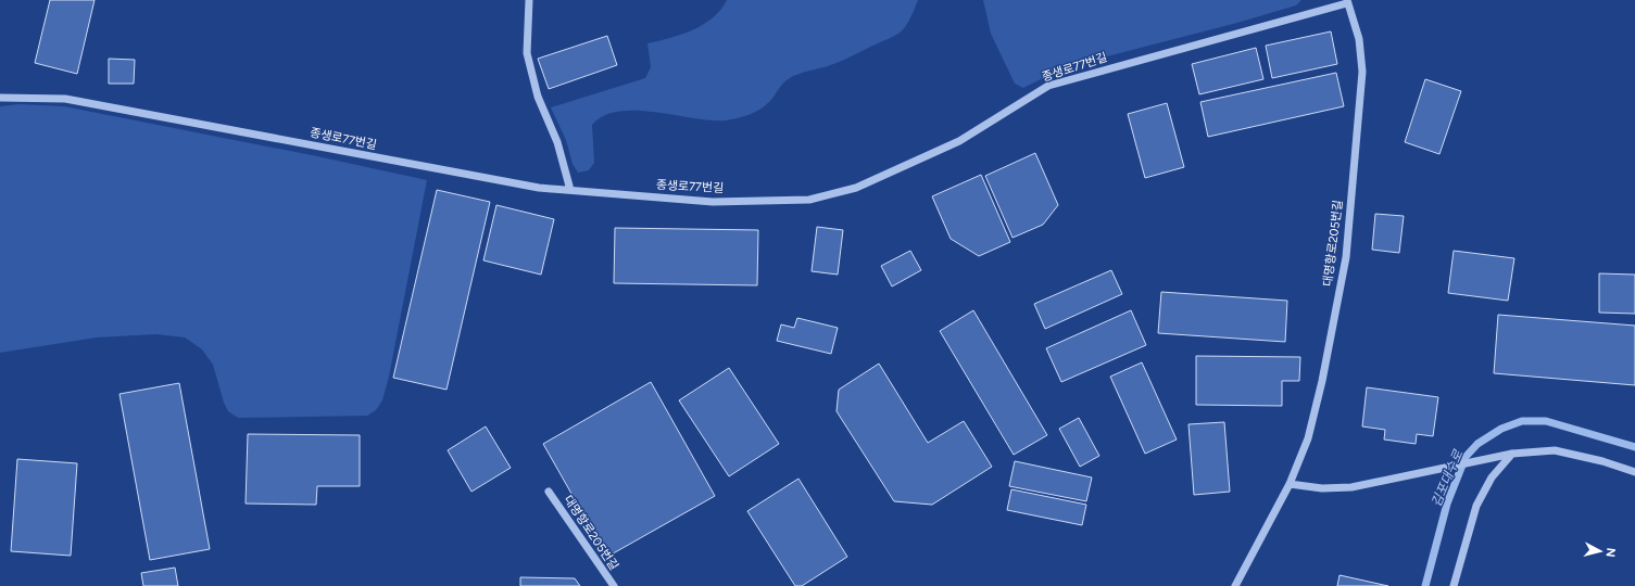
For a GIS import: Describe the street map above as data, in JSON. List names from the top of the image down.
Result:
{
  "streets": {
    "lane": ["종생로77번길", "대명항로205번길"]
  },
  "crossings": [
    ["종생로77번길", "대명항로205번길"]
  ],
  "water": ["김포대수로"],
  "north": "right"
}
